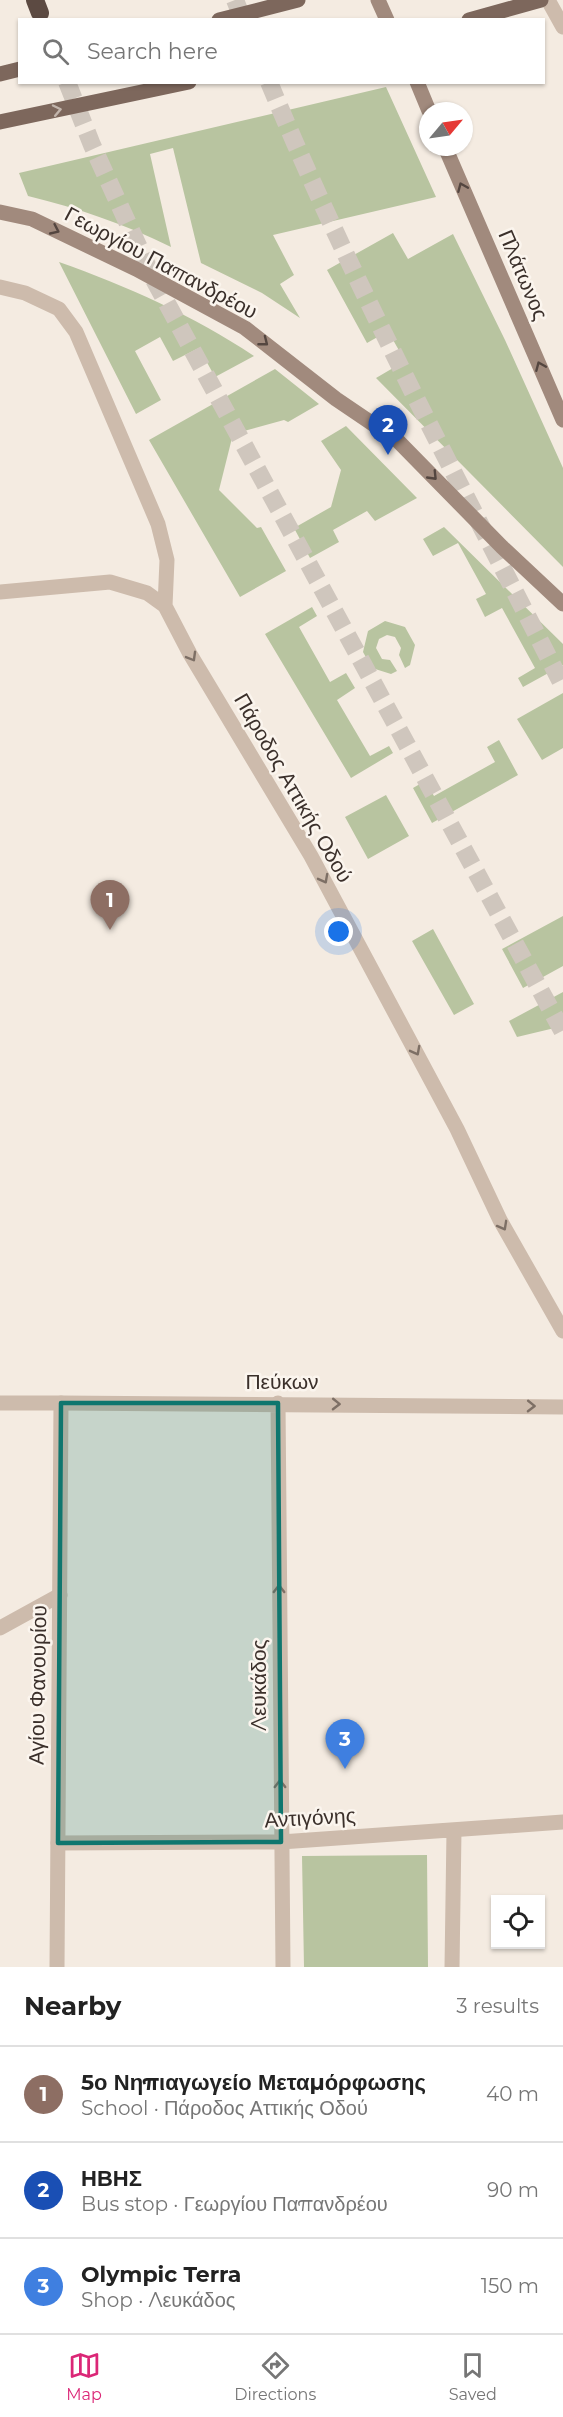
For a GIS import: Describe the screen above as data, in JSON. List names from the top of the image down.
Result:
{
  "streets": {
    "main road": ["Γεωργίου Παπανδρέου", "Πλάτωνος"],
    "street": [
      "Πάροδος Αττικής Οδού",
      "Πεύκων",
      "Αγίου Φανουρίου",
      "Λευκάδος",
      "Αντιγόνης"
    ]
  },
  "crossings": [
    ["Πεύκων", "Αγίου Φανουρίου"],
    ["Πεύκων", "Λευκάδος"],
    ["Αγίου Φανουρίου", "Αντιγόνης"],
    ["Λευκάδος", "Αντιγόνης"]
  ],
  "one_way": [
    "Γεωργίου Παπανδρέου",
    "Πλάτωνος",
    "Πάροδος Αττικής Οδού",
    "Πεύκων",
    "Λευκάδος"
  ],
  "north": "top right",
  "page": {
    "search": "Search here",
    "pins": ["2", "1", "3"],
    "heading": ["Nearby", "3 results"],
    "list": [
      {
        "mark": "1",
        "name": "5ο Νηπιαγωγείο Μεταμόρφωσης",
        "note": "School · Πάροδος Αττικής Οδού",
        "value": "40 m"
      },
      {
        "mark": "2",
        "name": "ΗΒΗΣ",
        "note": "Bus stop · Γεωργίου Παπανδρέου",
        "value": "90 m"
      },
      {
        "mark": "3",
        "name": "Olympic Terra",
        "note": "Shop · Λευκάδος",
        "value": "150 m"
      }
    ],
    "nav": ["Map", "Directions", "Saved"]
  }
}
